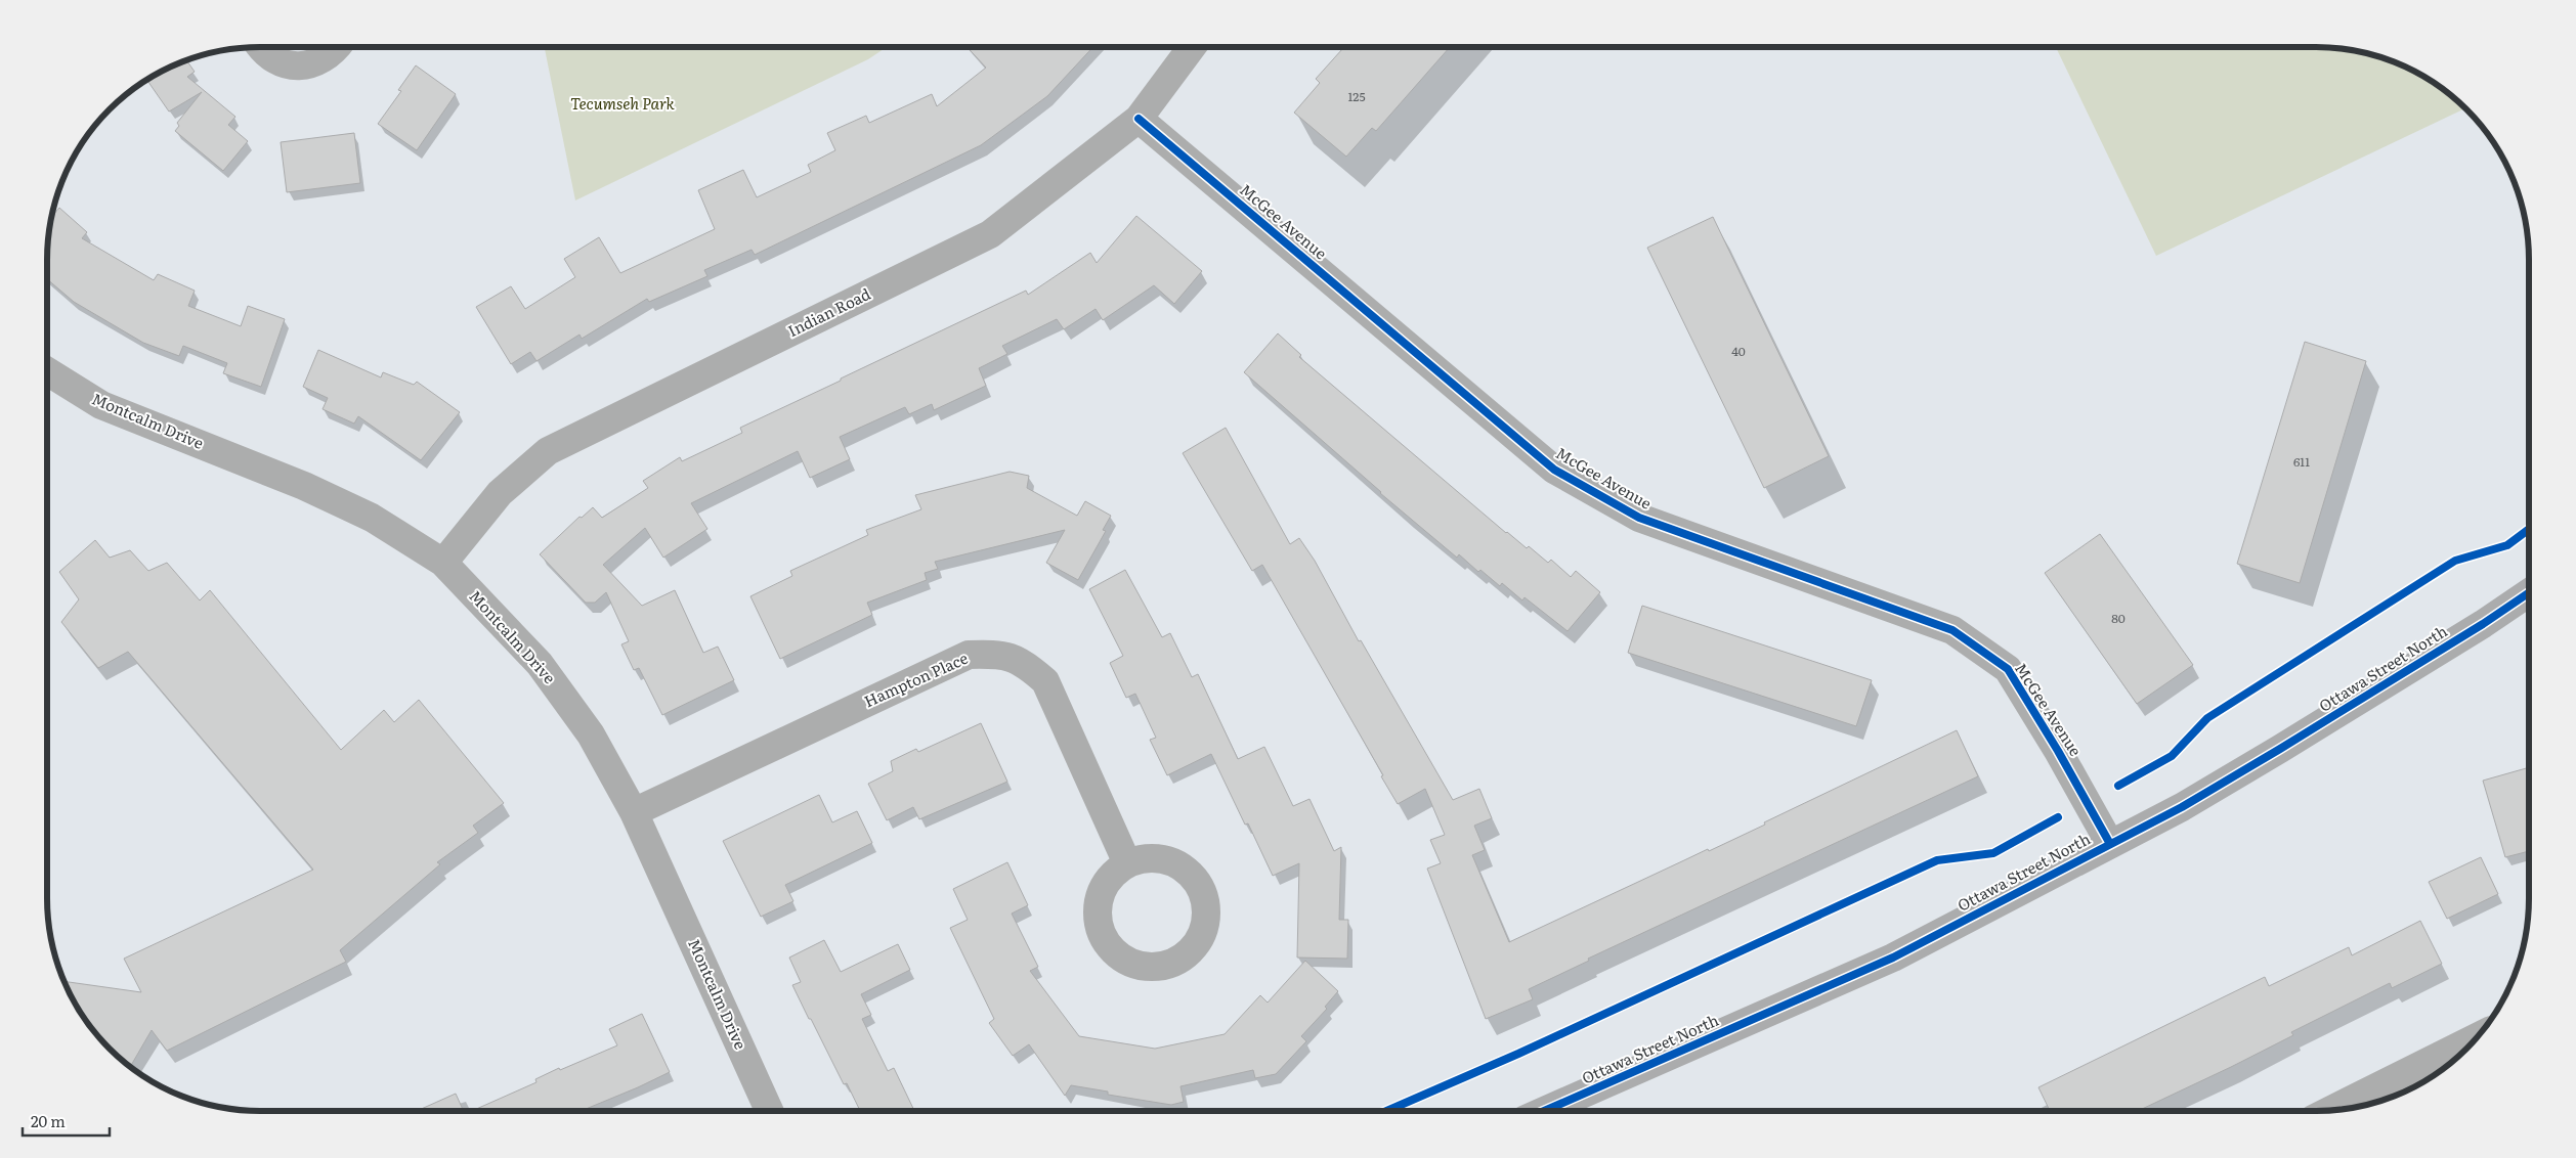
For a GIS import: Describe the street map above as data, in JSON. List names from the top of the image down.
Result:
{
  "streets": {
    "main road": ["Ottawa Street North"],
    "street": [
      "McGee Avenue",
      "Indian Road",
      "Montcalm Drive",
      "Hampton Place"
    ]
  },
  "crossings": [
    ["McGee Avenue", "Indian Road"],
    ["McGee Avenue", "Ottawa Street North"],
    ["Indian Road", "Montcalm Drive"],
    ["Montcalm Drive", "Hampton Place"]
  ],
  "parks": ["Tecumseh Park"],
  "house_numbers": [
    "125",
    "40",
    "611",
    "80"
  ],
  "scale_bar": "20 m"
}
